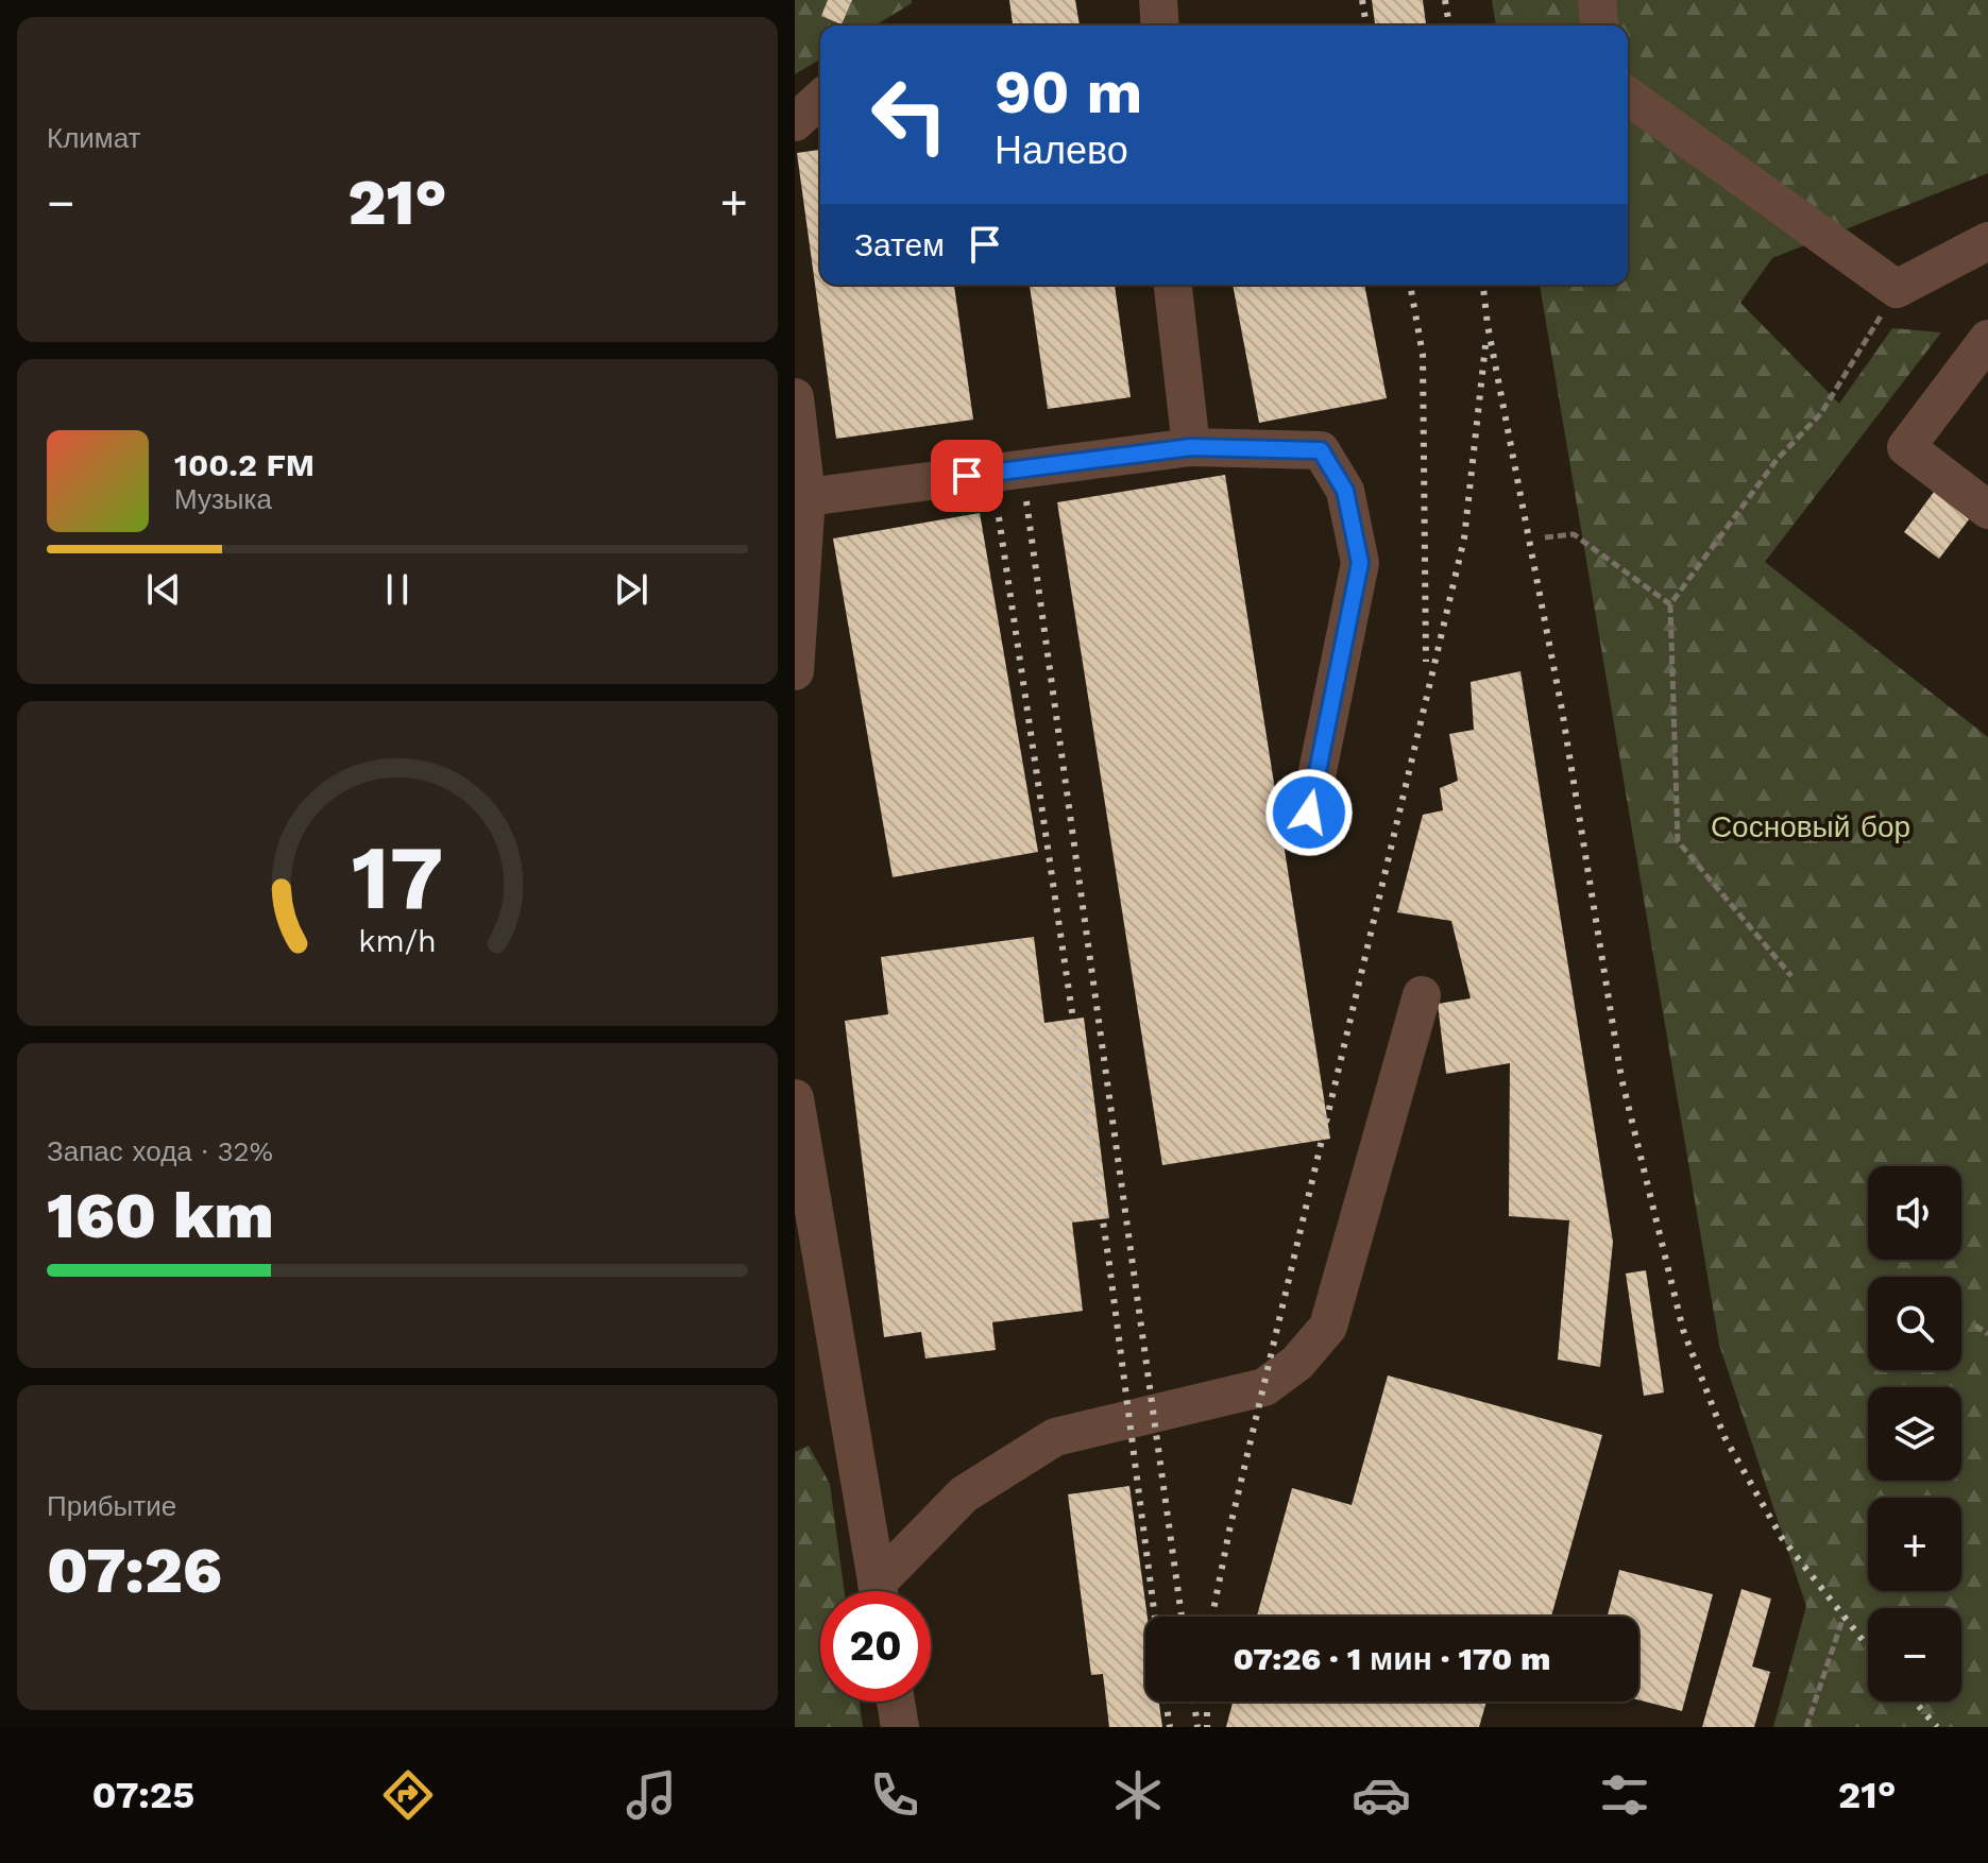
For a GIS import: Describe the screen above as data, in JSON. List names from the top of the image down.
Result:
{
  "parks": ["Сосновый бор"],
  "page": {
    "tile": [
      "Климат",
      ["Запас хода · 32%", "160 km"],
      ["Прибытие", "07:26"]
    ],
    "turn": ["90 m", "Налево"],
    "heat": ["−", "21°", "+"],
    "then": "Затем",
    "song": ["100.2 FM", "Музыка"],
    "map_buttons": ["+", "−"],
    "limit": "20",
    "trip": "07:26 · 1 мин · 170 m",
    "tabs": ["07:25", "21°"],
    "gauge": ["17", "km/h"]
  }
}
